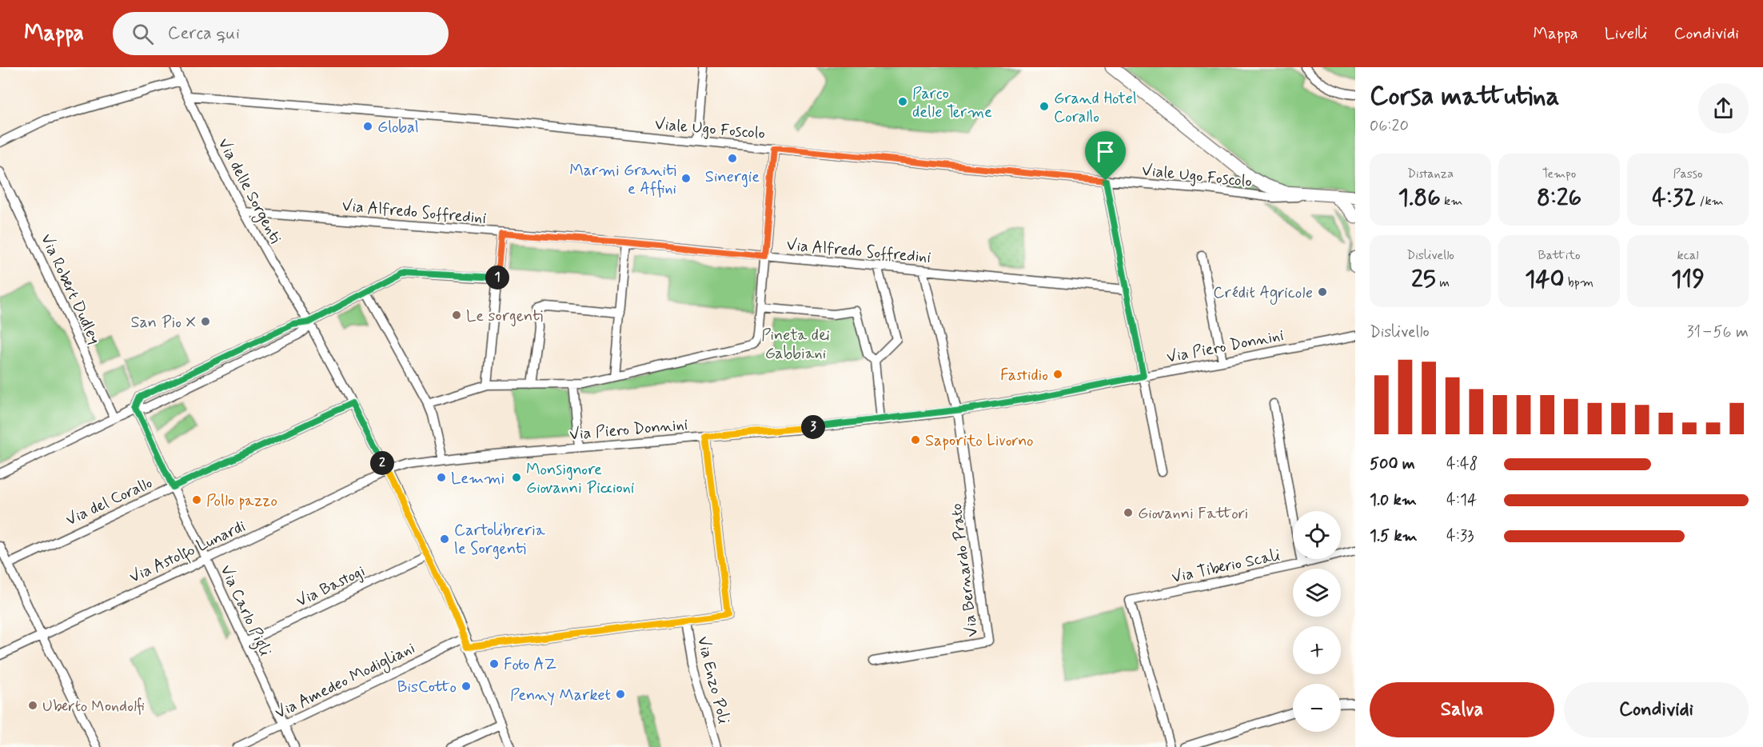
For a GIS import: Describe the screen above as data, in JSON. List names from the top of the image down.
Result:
{
  "streets": {
    "street": [
      "Viale Ugo Foscolo",
      "Via delle Sorgenti",
      "Via Alfredo Soffredini",
      "Via Robert Dudley",
      "Via Piero Donnini",
      "Via del Corallo",
      "Via Astolfo Lunardi",
      "Via Tiberio Scali",
      "Via Bernardo Prato",
      "Via Bastogi",
      "Via Carlo Pigli",
      "Via Amedeo Modigliani",
      "Via Enzo Poli"
    ]
  },
  "crossings": [
    ["Viale Ugo Foscolo", "Via delle Sorgenti"],
    ["Via delle Sorgenti", "Via Alfredo Soffredini"],
    ["Via delle Sorgenti", "Via Piero Donnini"],
    ["Via delle Sorgenti", "Via del Corallo"],
    ["Via delle Sorgenti", "Via Astolfo Lunardi"],
    ["Via delle Sorgenti", "Via Bastogi"],
    ["Via delle Sorgenti", "Via Amedeo Modigliani"],
    ["Via Piero Donnini", "Via Astolfo Lunardi"],
    ["Via Piero Donnini", "Via Bernardo Prato"],
    ["Via Piero Donnini", "Via Amedeo Modigliani"],
    ["Via del Corallo", "Via Carlo Pigli"],
    ["Via Astolfo Lunardi", "Via Carlo Pigli"],
    ["Via Bastogi", "Via Carlo Pigli"],
    ["Via Carlo Pigli", "Via Amedeo Modigliani"],
    ["Via Amedeo Modigliani", "Via Enzo Poli"]
  ],
  "parks": ["Pineta dei Gabbiani"],
  "places": [
    "Parco delle Terme",
    "Grand Hotel Corallo",
    "Global",
    "Sinergie",
    "Marmi Graniti e Affini",
    "Crédit Agricole",
    "Le sorgenti",
    "San Pio X",
    "Fastidio",
    "Saporito Livorno",
    "Lemmi",
    "Monsignore Giovanni Piccioni",
    "Pollo pazzo",
    "Giovanni Fattori",
    "Cartolibreria le Sorgenti",
    "Foto AZ",
    "BisCotto",
    "Penny Market",
    "Uberto Mondolfi"
  ],
  "page": {
    "header": "Mappa",
    "search": "Cerca qui",
    "nav": ["Mappa", "Livelli", "Condividi"],
    "heading": ["Corsa mattutina", "06:20"],
    "stats": [
      ["Distanza", "1.86 km"],
      ["Tempo", "8:26"],
      ["Passo", "4:32 /km"],
      ["Dislivello", "25 m"],
      ["Battito", "140 bpm"],
      ["kcal", "119"]
    ],
    "pins": ["1", "3", "2"],
    "chart": ["Dislivello", "31–56 m"],
    "list": [
      {
        "name": "500 m",
        "note": "4:48"
      },
      {
        "name": "1.0 km",
        "note": "4:14"
      },
      {
        "name": "1.5 km",
        "note": "4:33"
      }
    ],
    "map_buttons": ["+", "−"],
    "buttons": ["Salva", "Condividi"]
  }
}
